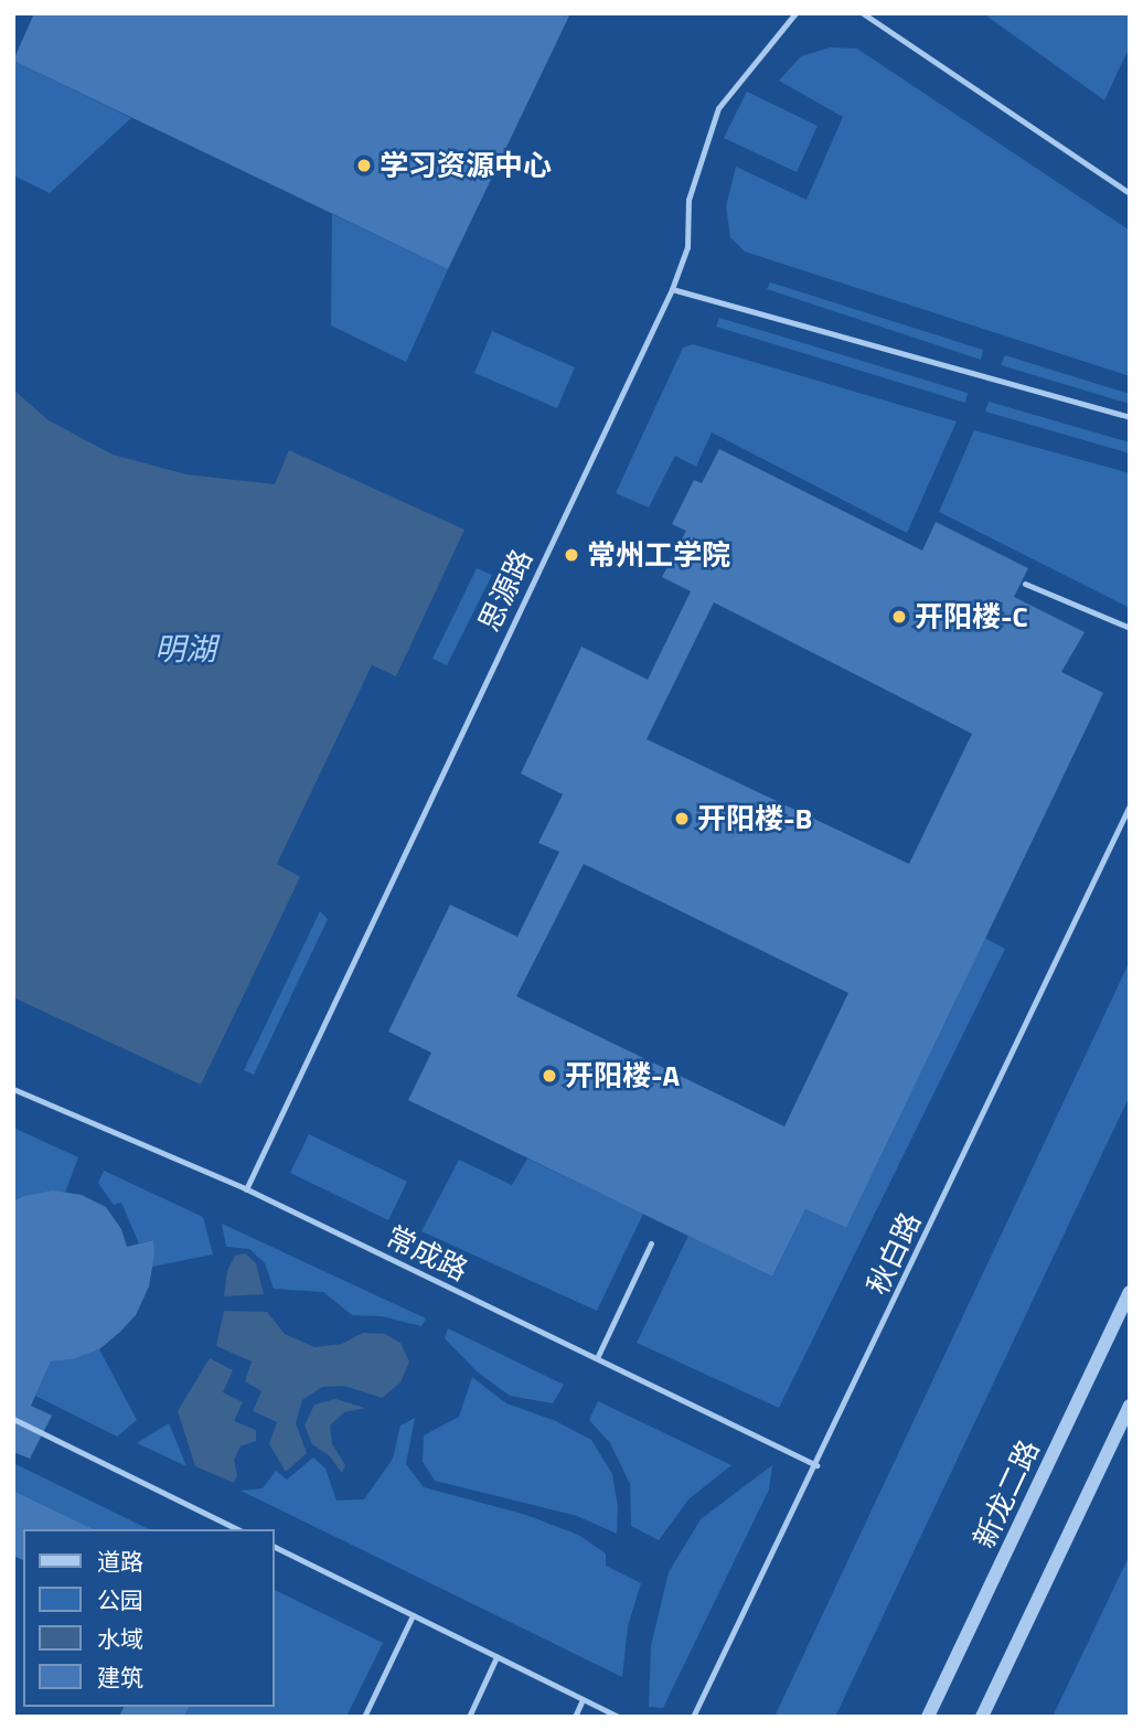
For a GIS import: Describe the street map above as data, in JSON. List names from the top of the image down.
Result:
{
  "streets": {
    "street": ["新龙二路"],
    "lane": ["思源路", "常成路", "秋白路"]
  },
  "crossings": [
    ["思源路", "常成路"],
    ["常成路", "秋白路"]
  ],
  "water": ["明湖"],
  "places": [
    "学习资源中心",
    "常州工学院",
    "开阳楼-C",
    "开阳楼-B",
    "开阳楼-A"
  ],
  "legend": [
    "道路",
    "公园",
    "水域",
    "建筑"
  ]
}
